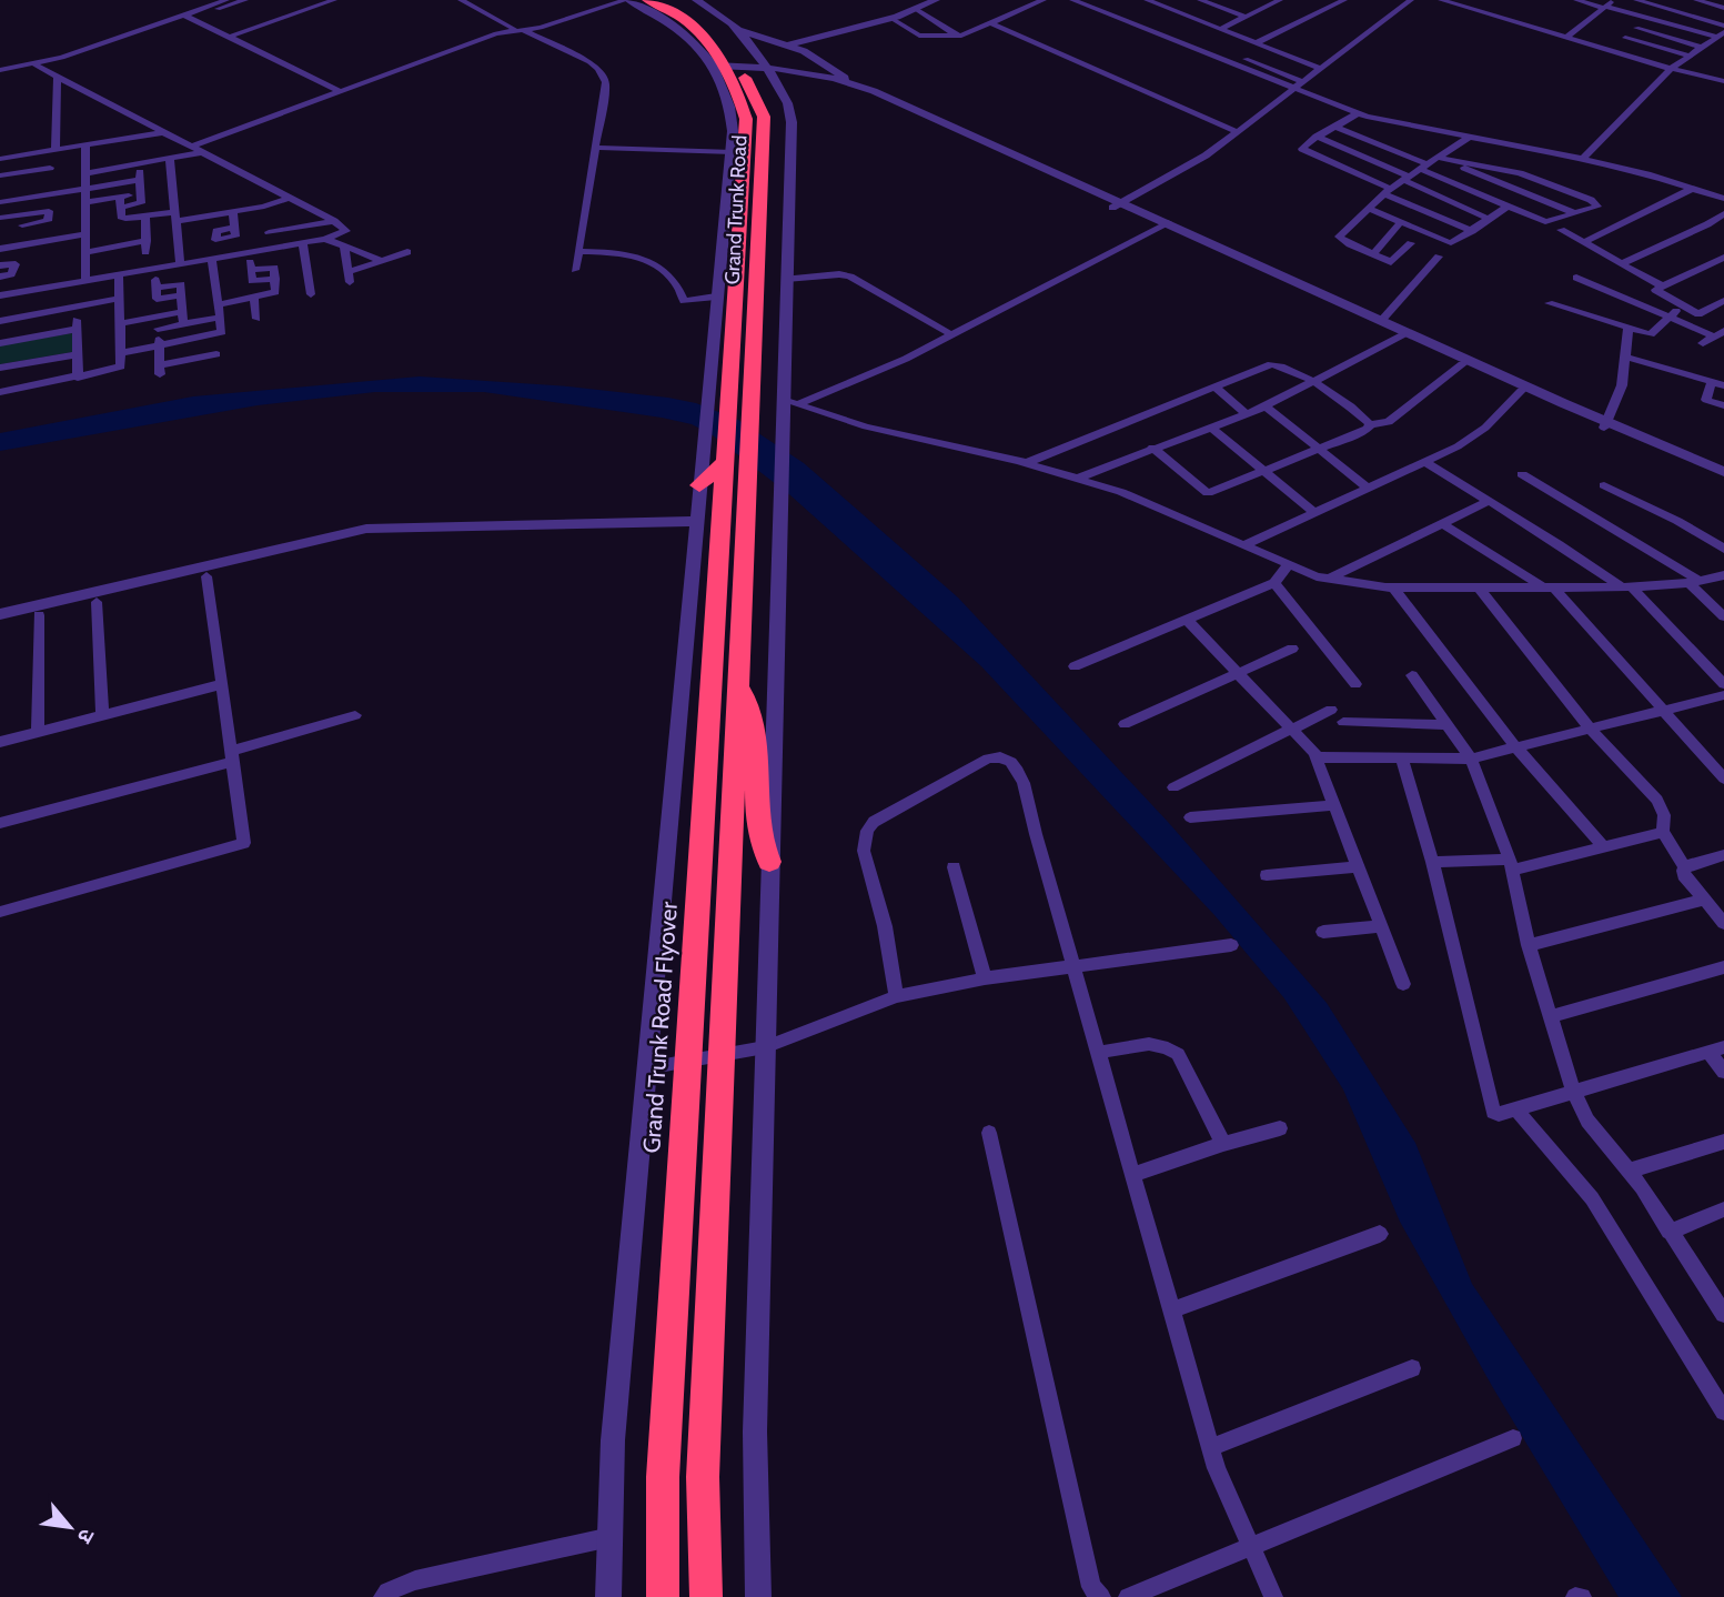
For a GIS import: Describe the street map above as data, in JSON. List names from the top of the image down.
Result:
{
  "streets": {
    "highway": ["Grand Trunk Road", "Grand Trunk Road Flyover"]
  },
  "crossings": [
    ["Grand Trunk Road", "Grand Trunk Road Flyover"]
  ],
  "north": "bottom right"
}
